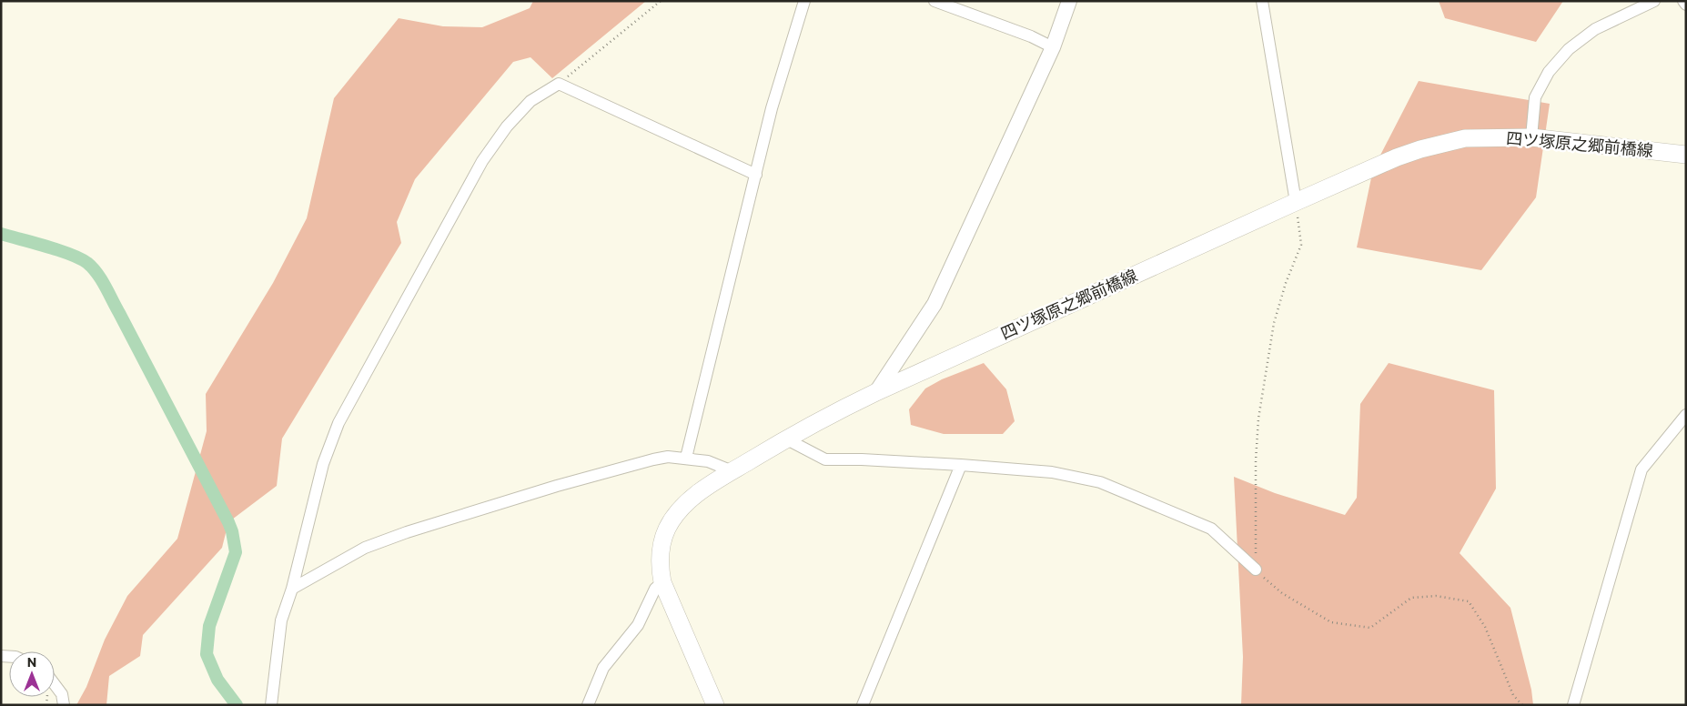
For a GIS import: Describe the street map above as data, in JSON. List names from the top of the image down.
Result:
{
  "streets": {
    "main road": ["四ツ塚原之郷前橋線"]
  },
  "north": "top"
}
